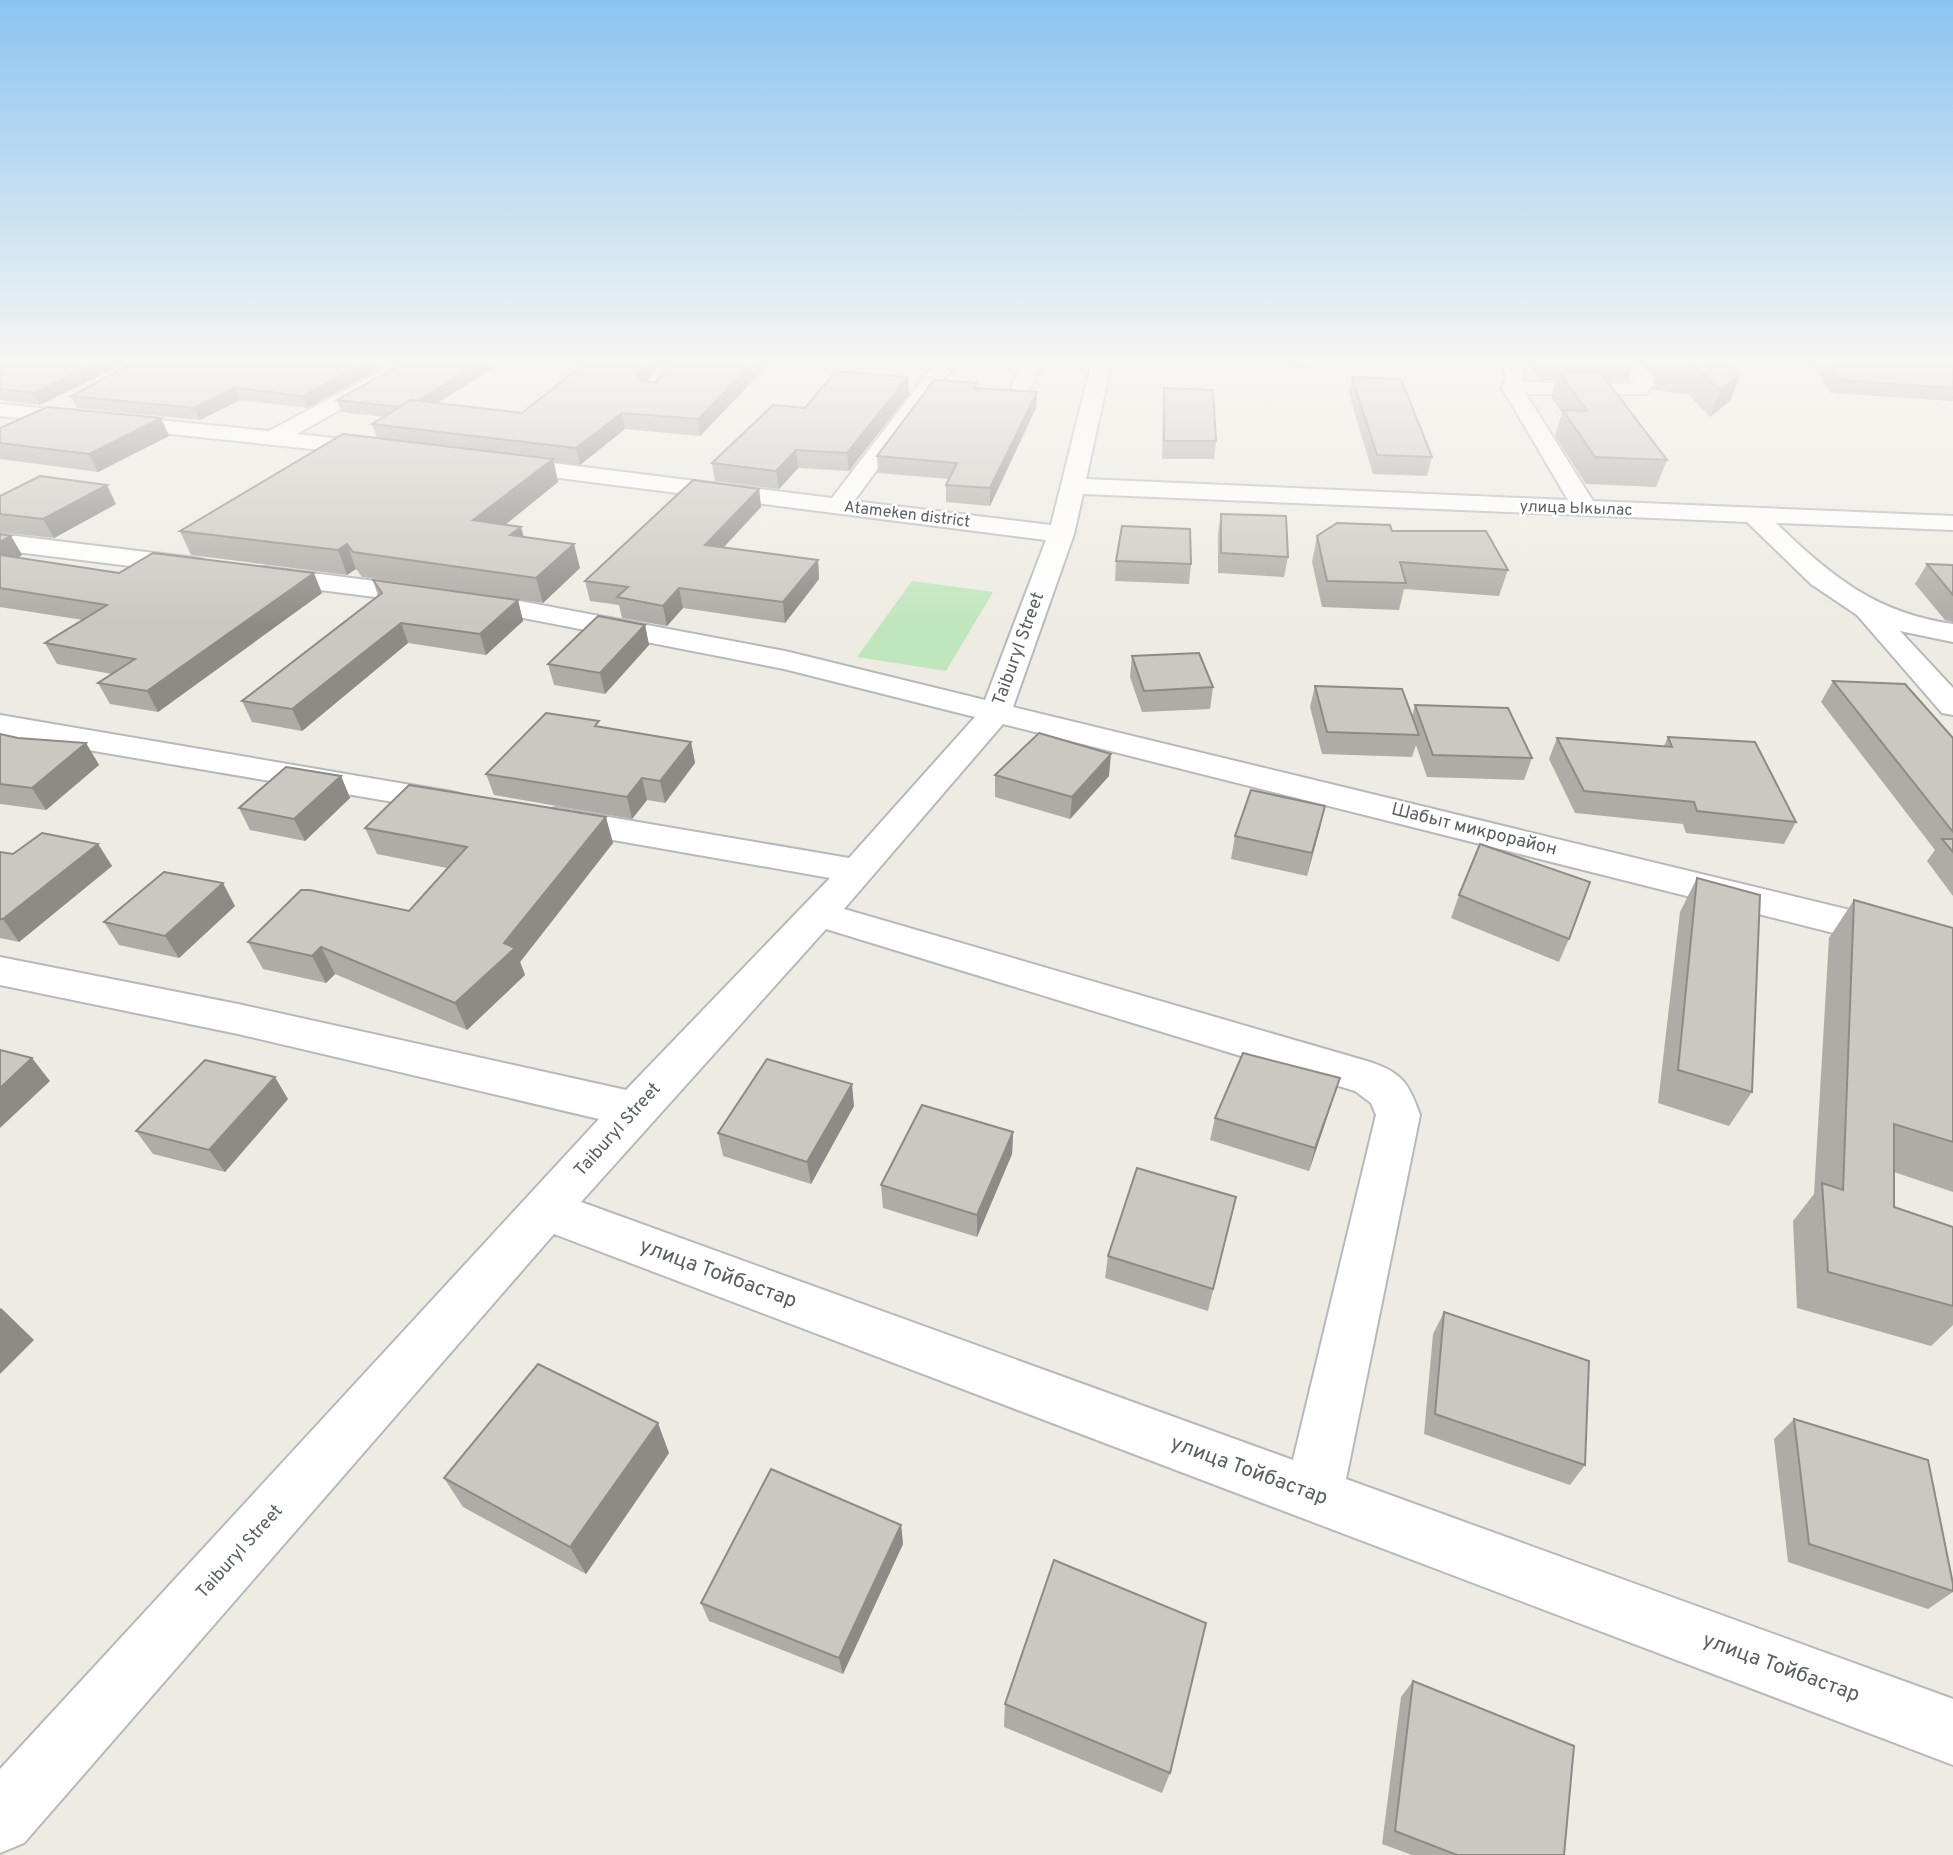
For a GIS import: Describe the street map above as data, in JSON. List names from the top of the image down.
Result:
{
  "streets": {
    "street": [
      "улица Ыкылас",
      "Atameken district",
      "Taiburyl Street",
      "Шабыт микрорайон",
      "улица Тойбастар"
    ]
  },
  "crossings": [
    ["улица Ыкылас", "Taiburyl Street"],
    ["Atameken district", "Taiburyl Street"],
    ["Taiburyl Street", "Шабыт микрорайон"],
    ["Taiburyl Street", "улица Тойбастар"]
  ]
}
